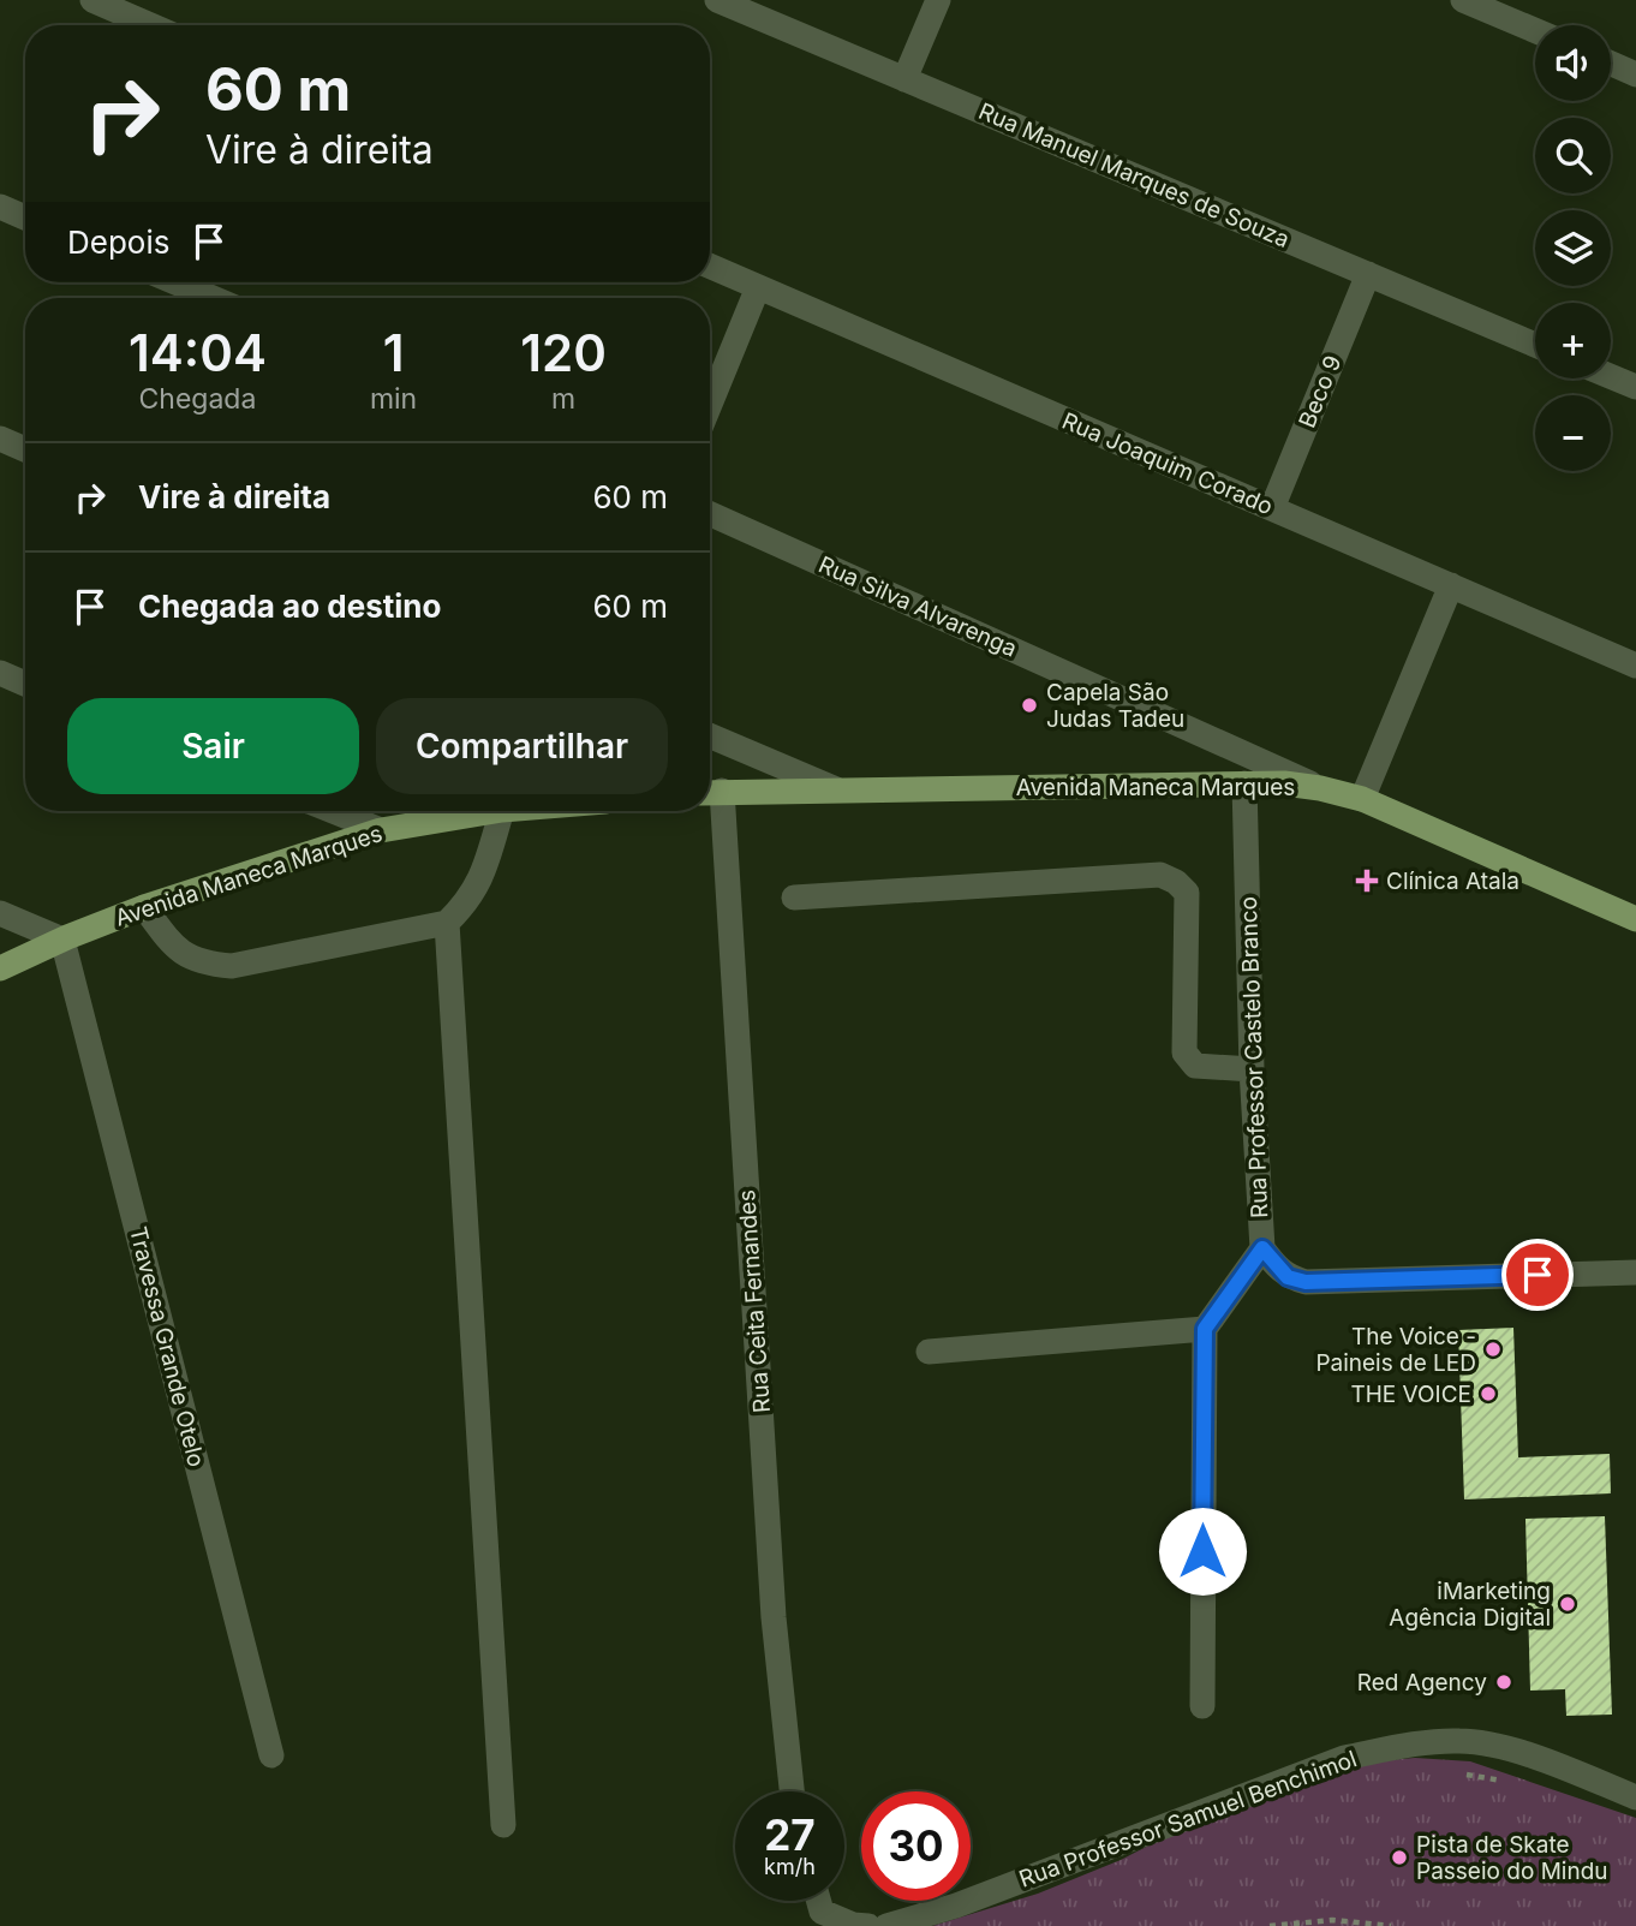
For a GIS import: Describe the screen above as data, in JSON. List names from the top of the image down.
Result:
{
  "streets": {
    "main road": ["Avenida Maneca Marques"],
    "street": [
      "Rua Manuel Marques de Souza",
      "Beco 9",
      "Rua Joaquim Corado",
      "Rua Silva Alvarenga",
      "Rua Professor Castelo Branco",
      "Rua Ceita Fernandes",
      "Travessa Grande Otelo",
      "Rua Professor Samuel Benchimol"
    ]
  },
  "crossings": [
    ["Rua Manuel Marques de Souza", "Beco 9"],
    ["Beco 9", "Rua Joaquim Corado"],
    ["Rua Silva Alvarenga", "Avenida Maneca Marques"],
    ["Avenida Maneca Marques", "Rua Professor Castelo Branco"],
    ["Avenida Maneca Marques", "Rua Ceita Fernandes"],
    ["Avenida Maneca Marques", "Travessa Grande Otelo"]
  ],
  "places": {
    "other": [
      "Capela São Judas Tadeu",
      "The Voice - Paineis de LED",
      "THE VOICE",
      "iMarketing Agência Digital",
      "Red Agency",
      "Pista de Skate Passeio do Mindu"
    ],
    "health": ["Clínica Atala"]
  },
  "page": {
    "map_buttons": ["+", "−"],
    "turn": ["60 m", "Vire à direita"],
    "then": "Depois",
    "eta": [
      "14:04",
      "Chegada",
      "1",
      "min",
      "120",
      "m"
    ],
    "list": [
      {
        "name": "Vire à direita",
        "value": "60 m"
      },
      {
        "name": "Chegada ao destino",
        "value": "60 m"
      }
    ],
    "buttons": ["Sair", "Compartilhar"],
    "speed": "27 km/h",
    "limit": "30"
  }
}
